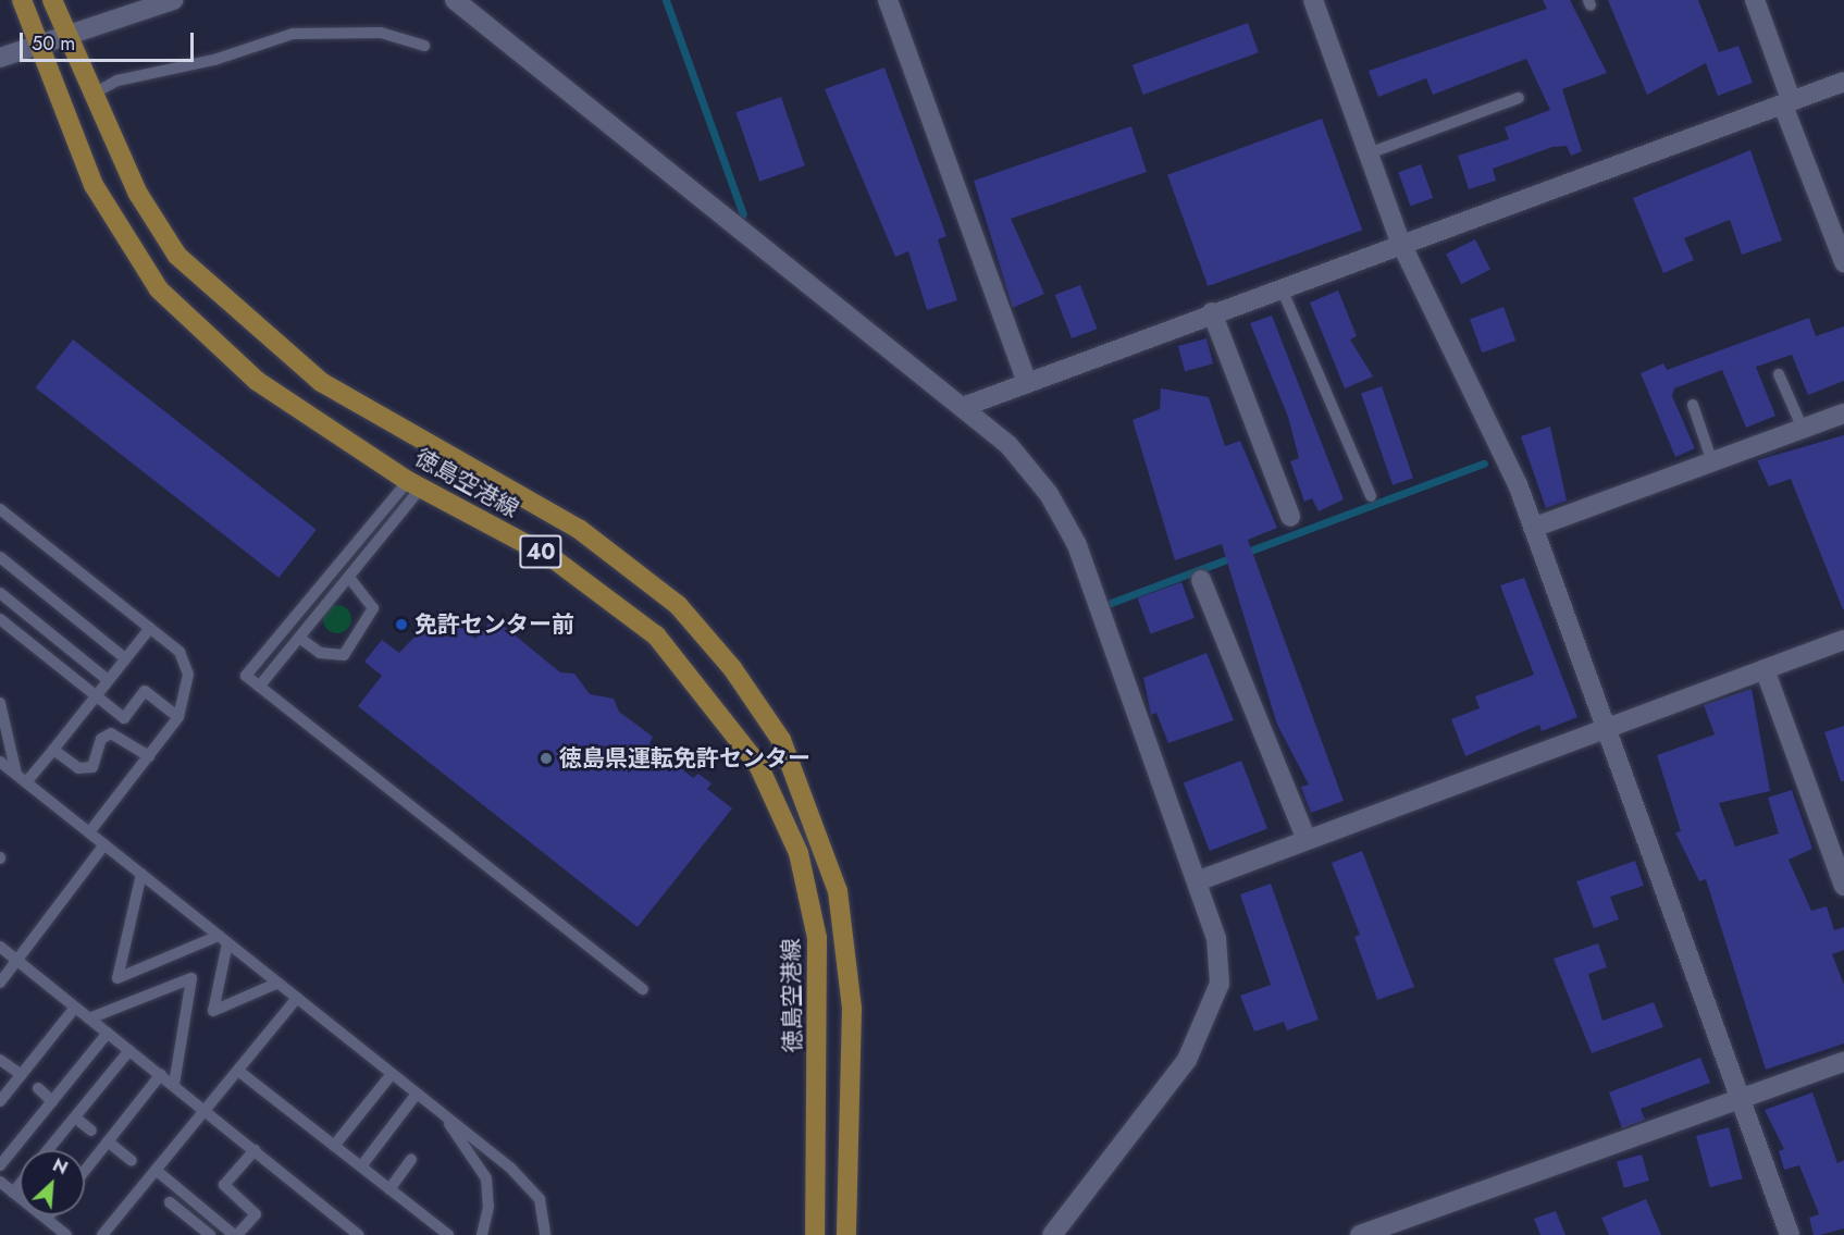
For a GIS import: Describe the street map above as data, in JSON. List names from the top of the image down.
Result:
{
  "streets": {
    "main road": ["徳島空港線", "40"]
  },
  "places": ["免許センター前", "徳島県運転免許センター"],
  "scale_bar": "50 m",
  "north": "top right"
}
